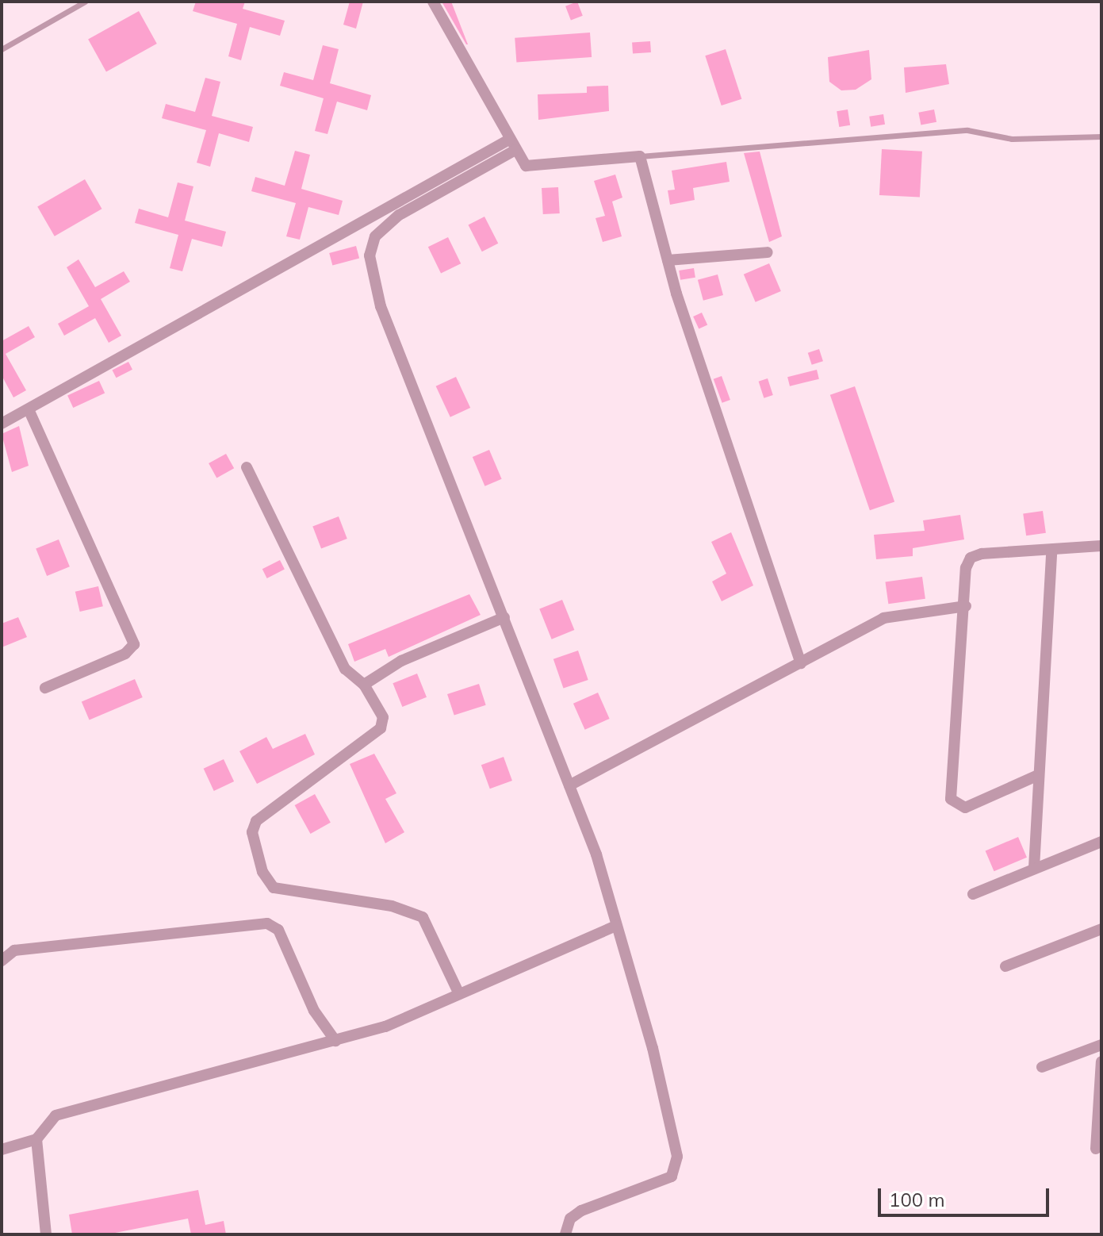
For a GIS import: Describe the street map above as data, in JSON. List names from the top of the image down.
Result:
{
  "scale_bar": "100 m"
}
